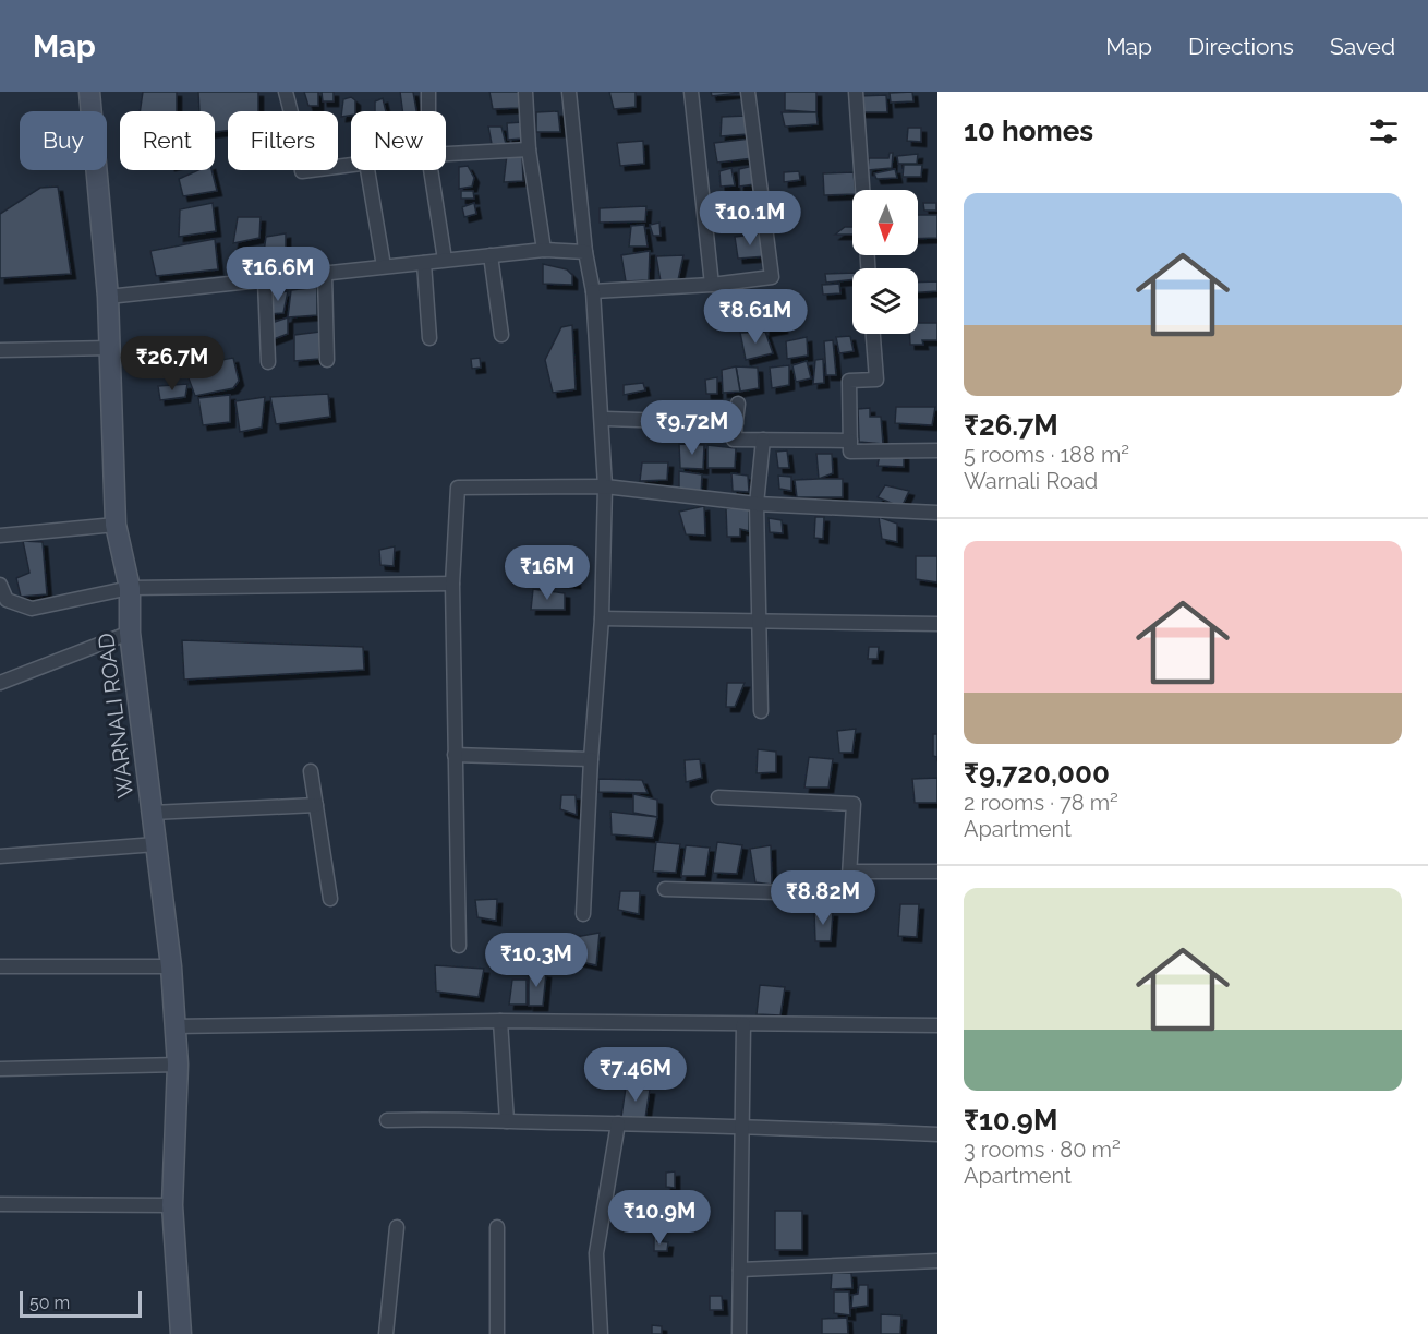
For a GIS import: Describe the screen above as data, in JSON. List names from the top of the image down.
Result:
{
  "streets": {
    "main road": ["WARNALI ROAD"]
  },
  "scale_bar": "50 m",
  "north": "bottom",
  "page": {
    "header": "Map",
    "nav": ["Map", "Directions", "Saved"],
    "heading": "10 homes",
    "chip": [
      "Buy",
      "Rent",
      "Filters",
      "New"
    ],
    "list": [
      {
        "name": "₹26.7M",
        "note": "5 rooms · 188 m² · Warnali Road"
      },
      {
        "name": "₹9,720,000",
        "note": "2 rooms · 78 m² · Apartment"
      },
      {
        "name": "₹10.9M",
        "note": "3 rooms · 80 m² · Apartment"
      }
    ],
    "price": [
      "₹10.1M",
      "₹16.6M",
      "₹8.61M",
      "₹26.7M",
      "₹9.72M",
      "₹16M",
      "₹8.82M",
      "₹10.3M",
      "₹7.46M",
      "₹10.9M"
    ],
    "scale": "50 m"
  }
}
